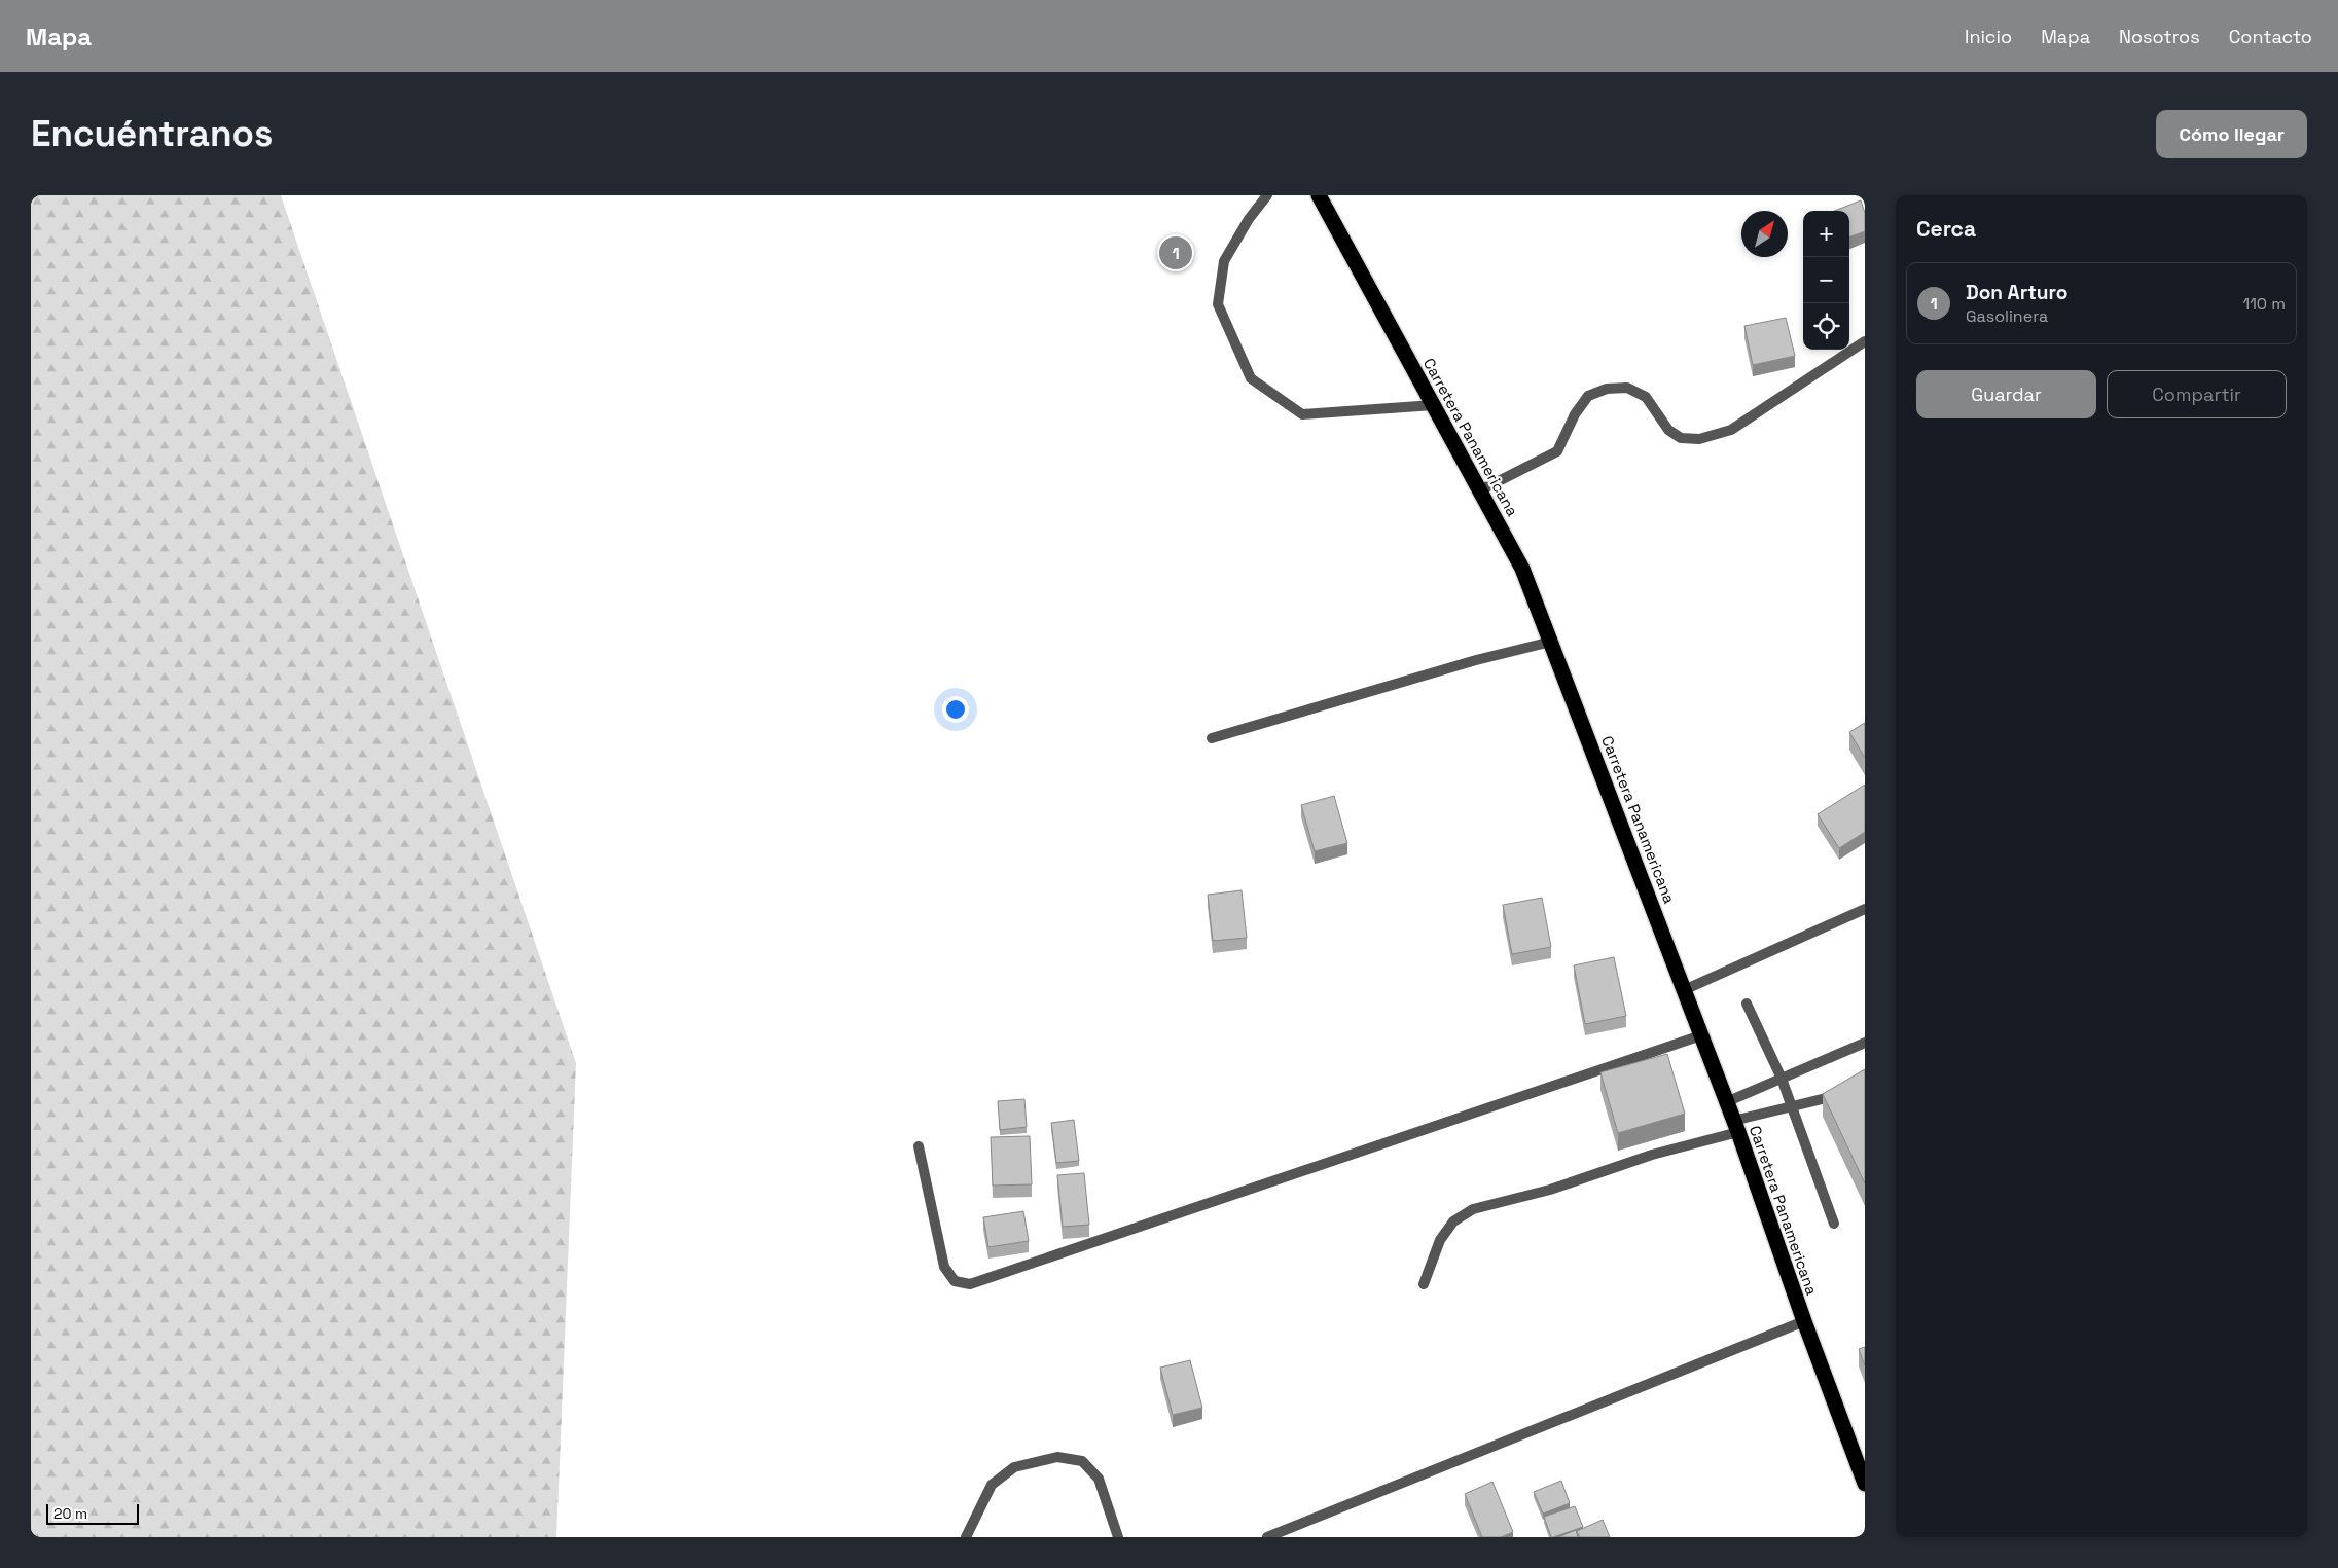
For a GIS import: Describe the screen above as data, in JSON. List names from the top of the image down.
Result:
{
  "streets": {
    "highway": ["Carretera Panamericana"]
  },
  "scale_bar": "20 m",
  "north": "top right",
  "page": {
    "header": "Mapa",
    "nav": [
      "Inicio",
      "Mapa",
      "Nosotros",
      "Contacto"
    ],
    "buttons": [
      "Cómo llegar",
      ["Guardar", "Compartir"]
    ],
    "title": "Encuéntranos",
    "heading": "Cerca",
    "map_buttons": ["+", "−"],
    "pins": "1",
    "list": [
      {
        "mark": "1",
        "name": "Don Arturo",
        "note": "Gasolinera",
        "value": "110 m"
      }
    ],
    "scale": "20 m"
  }
}
